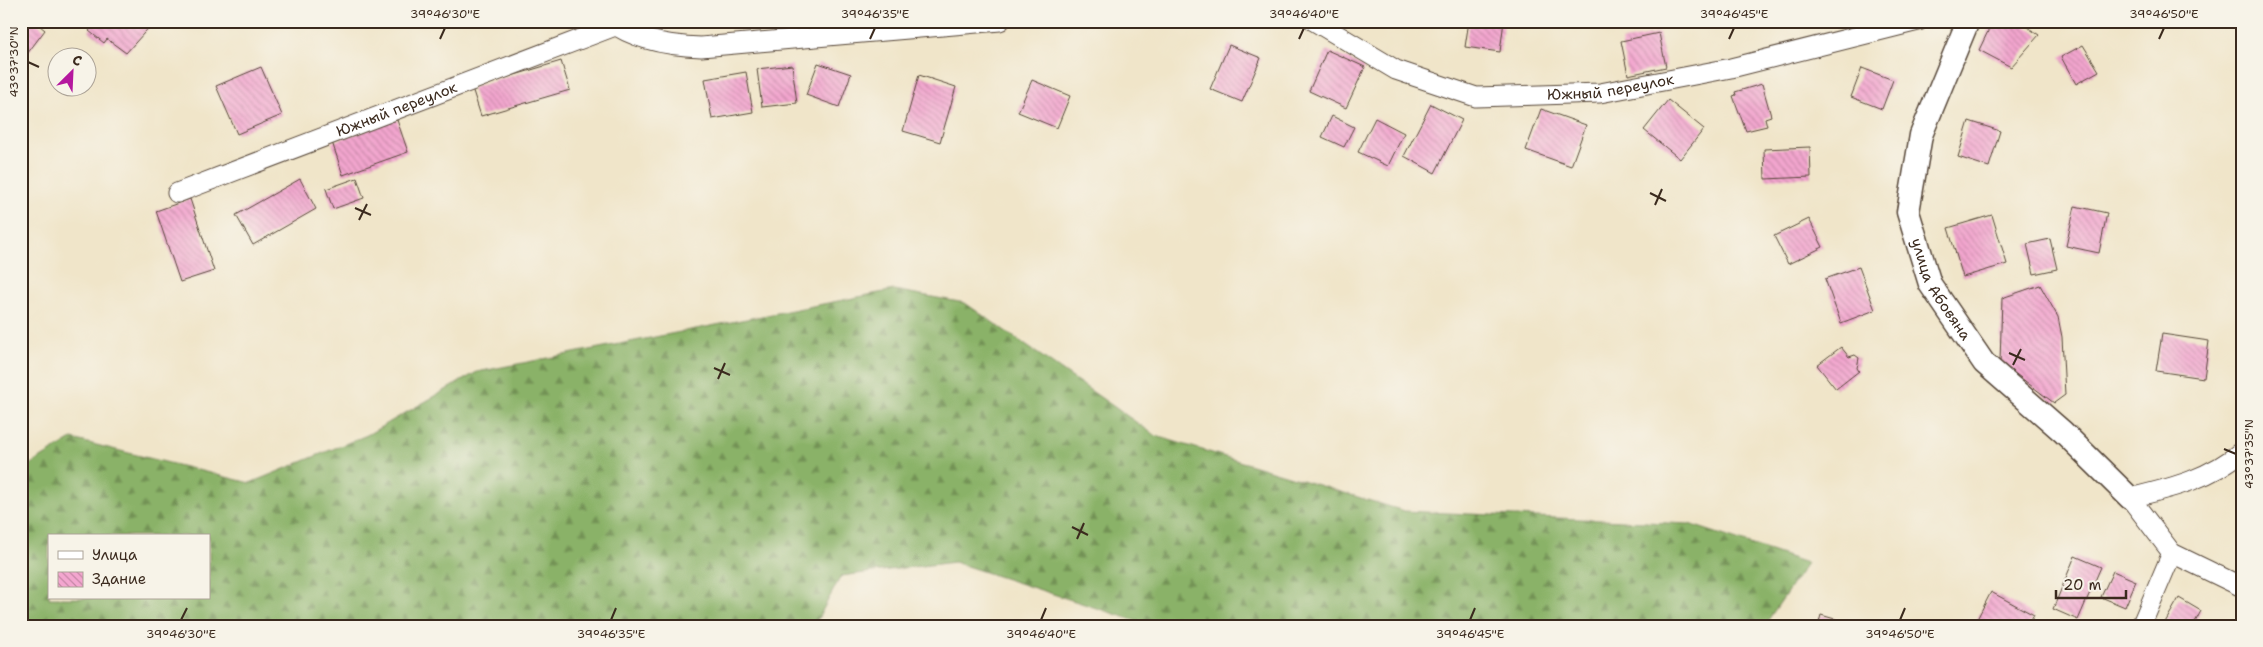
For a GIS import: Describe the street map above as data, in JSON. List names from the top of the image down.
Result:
{
  "streets": {
    "street": ["Южный переулок", "улица Абовяна"]
  },
  "legend": ["Улица", "Здание"],
  "scale_bar": "20 m",
  "north": "top right",
  "coordinates": [
    "39°46'30\"E",
    "39°46'35\"E",
    "39°46'40\"E",
    "39°46'45\"E",
    "39°46'50\"E",
    "43°37'30\"N",
    "43°37'35\"N"
  ]
}
